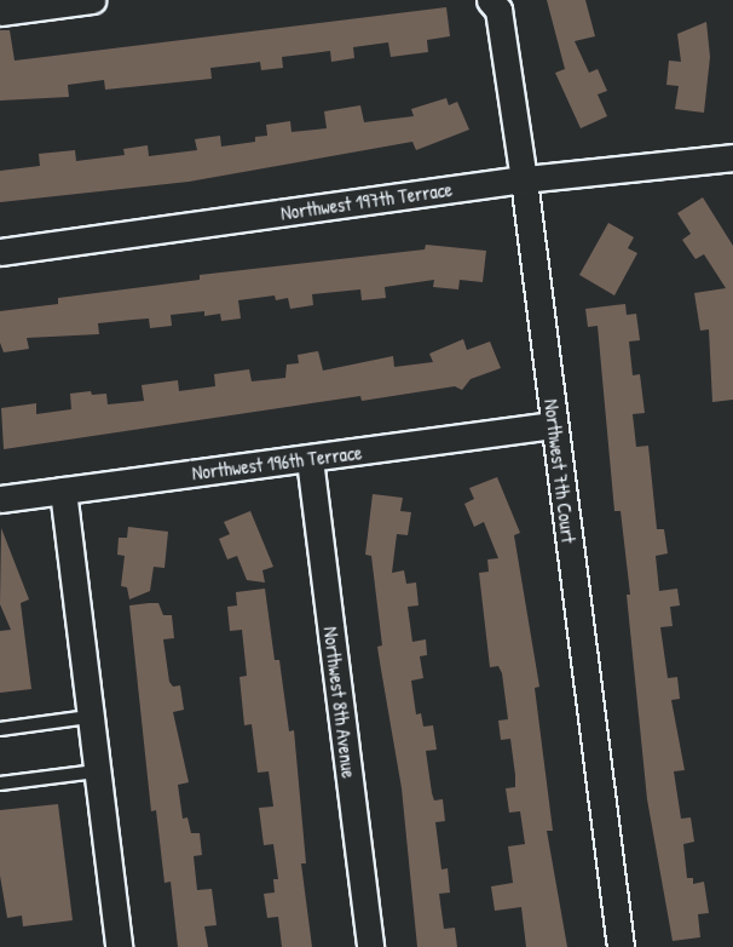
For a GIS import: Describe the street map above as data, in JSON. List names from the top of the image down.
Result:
{
  "streets": {
    "street": [
      "Northwest 197th Terrace",
      "Northwest 196th Terrace",
      "Northwest 7th Court",
      "Northwest 8th Avenue"
    ]
  },
  "crossings": [
    ["Northwest 197th Terrace", "Northwest 7th Court"],
    ["Northwest 196th Terrace", "Northwest 7th Court"],
    ["Northwest 196th Terrace", "Northwest 8th Avenue"]
  ]
}
